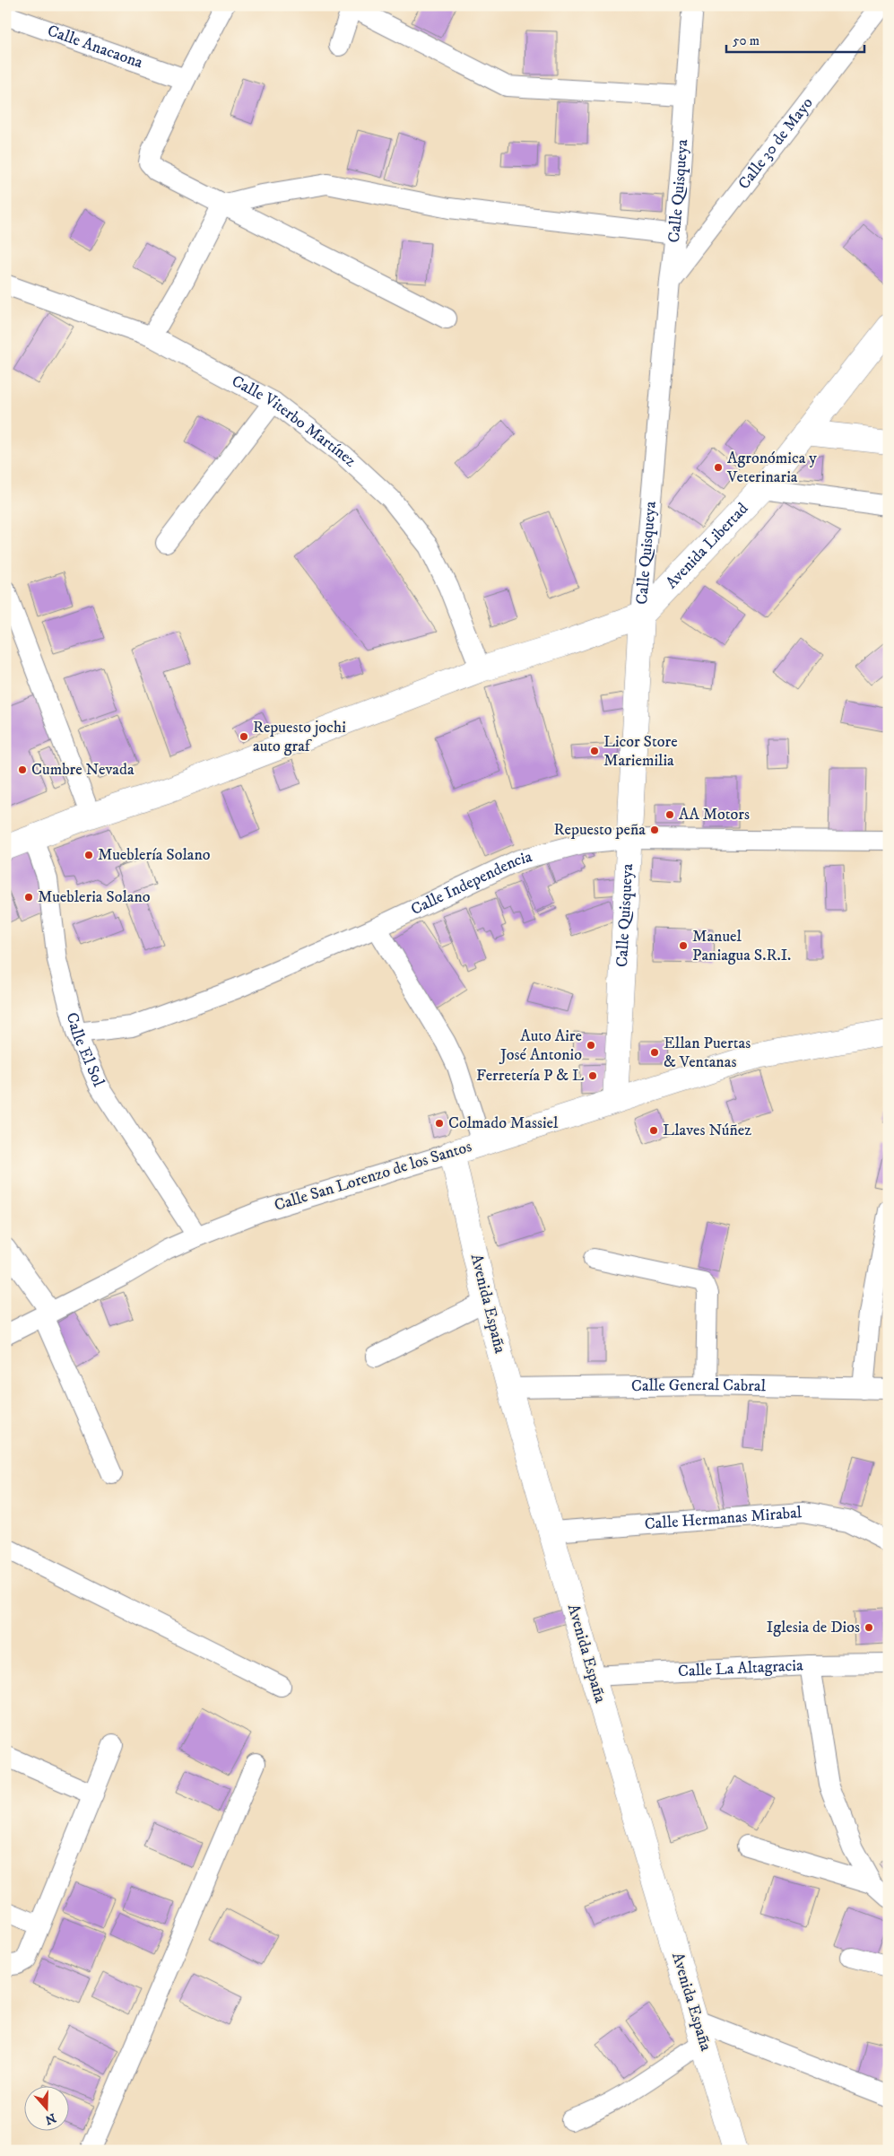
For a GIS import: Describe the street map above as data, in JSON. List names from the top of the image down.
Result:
{
  "streets": {
    "street": [
      "Calle Anacaona",
      "Calle 30 de Mayo",
      "Calle Quisqueya",
      "Calle Viterbo Martínez",
      "Avenida Libertad",
      "Calle Independencia",
      "Calle El Sol",
      "Calle San Lorenzo de los Santos",
      "Avenida España",
      "Calle General Cabral",
      "Calle Hermanas Mirabal",
      "Calle La Altagracia"
    ]
  },
  "crossings": [
    ["Calle 30 de Mayo", "Calle Quisqueya"],
    ["Calle Quisqueya", "Avenida Libertad"],
    ["Calle Quisqueya", "Calle Independencia"],
    ["Calle Quisqueya", "Calle San Lorenzo de los Santos"],
    ["Calle Independencia", "Calle El Sol"],
    ["Calle El Sol", "Calle San Lorenzo de los Santos"],
    ["Calle San Lorenzo de los Santos", "Avenida España"],
    ["Avenida España", "Calle General Cabral"],
    ["Avenida España", "Calle Hermanas Mirabal"],
    ["Avenida España", "Calle La Altagracia"]
  ],
  "places": [
    "Agronómica y Veterinaria",
    "Repuesto jochi auto graf",
    "Licor Store Mariemilia",
    "Cumbre Nevada",
    "AA Motors",
    "Repuesto peña",
    "Mueblería Solano",
    "Muebleria Solano",
    "Manuel Paniagua S.R.I.",
    "Auto Aire José Antonio",
    "Ellan Puertas & Ventanas",
    "Ferretería P & L",
    "Colmado Massiel",
    "Llaves Núñez",
    "Iglesia de Dios"
  ],
  "scale_bar": "50 m",
  "north": "bottom"
}
